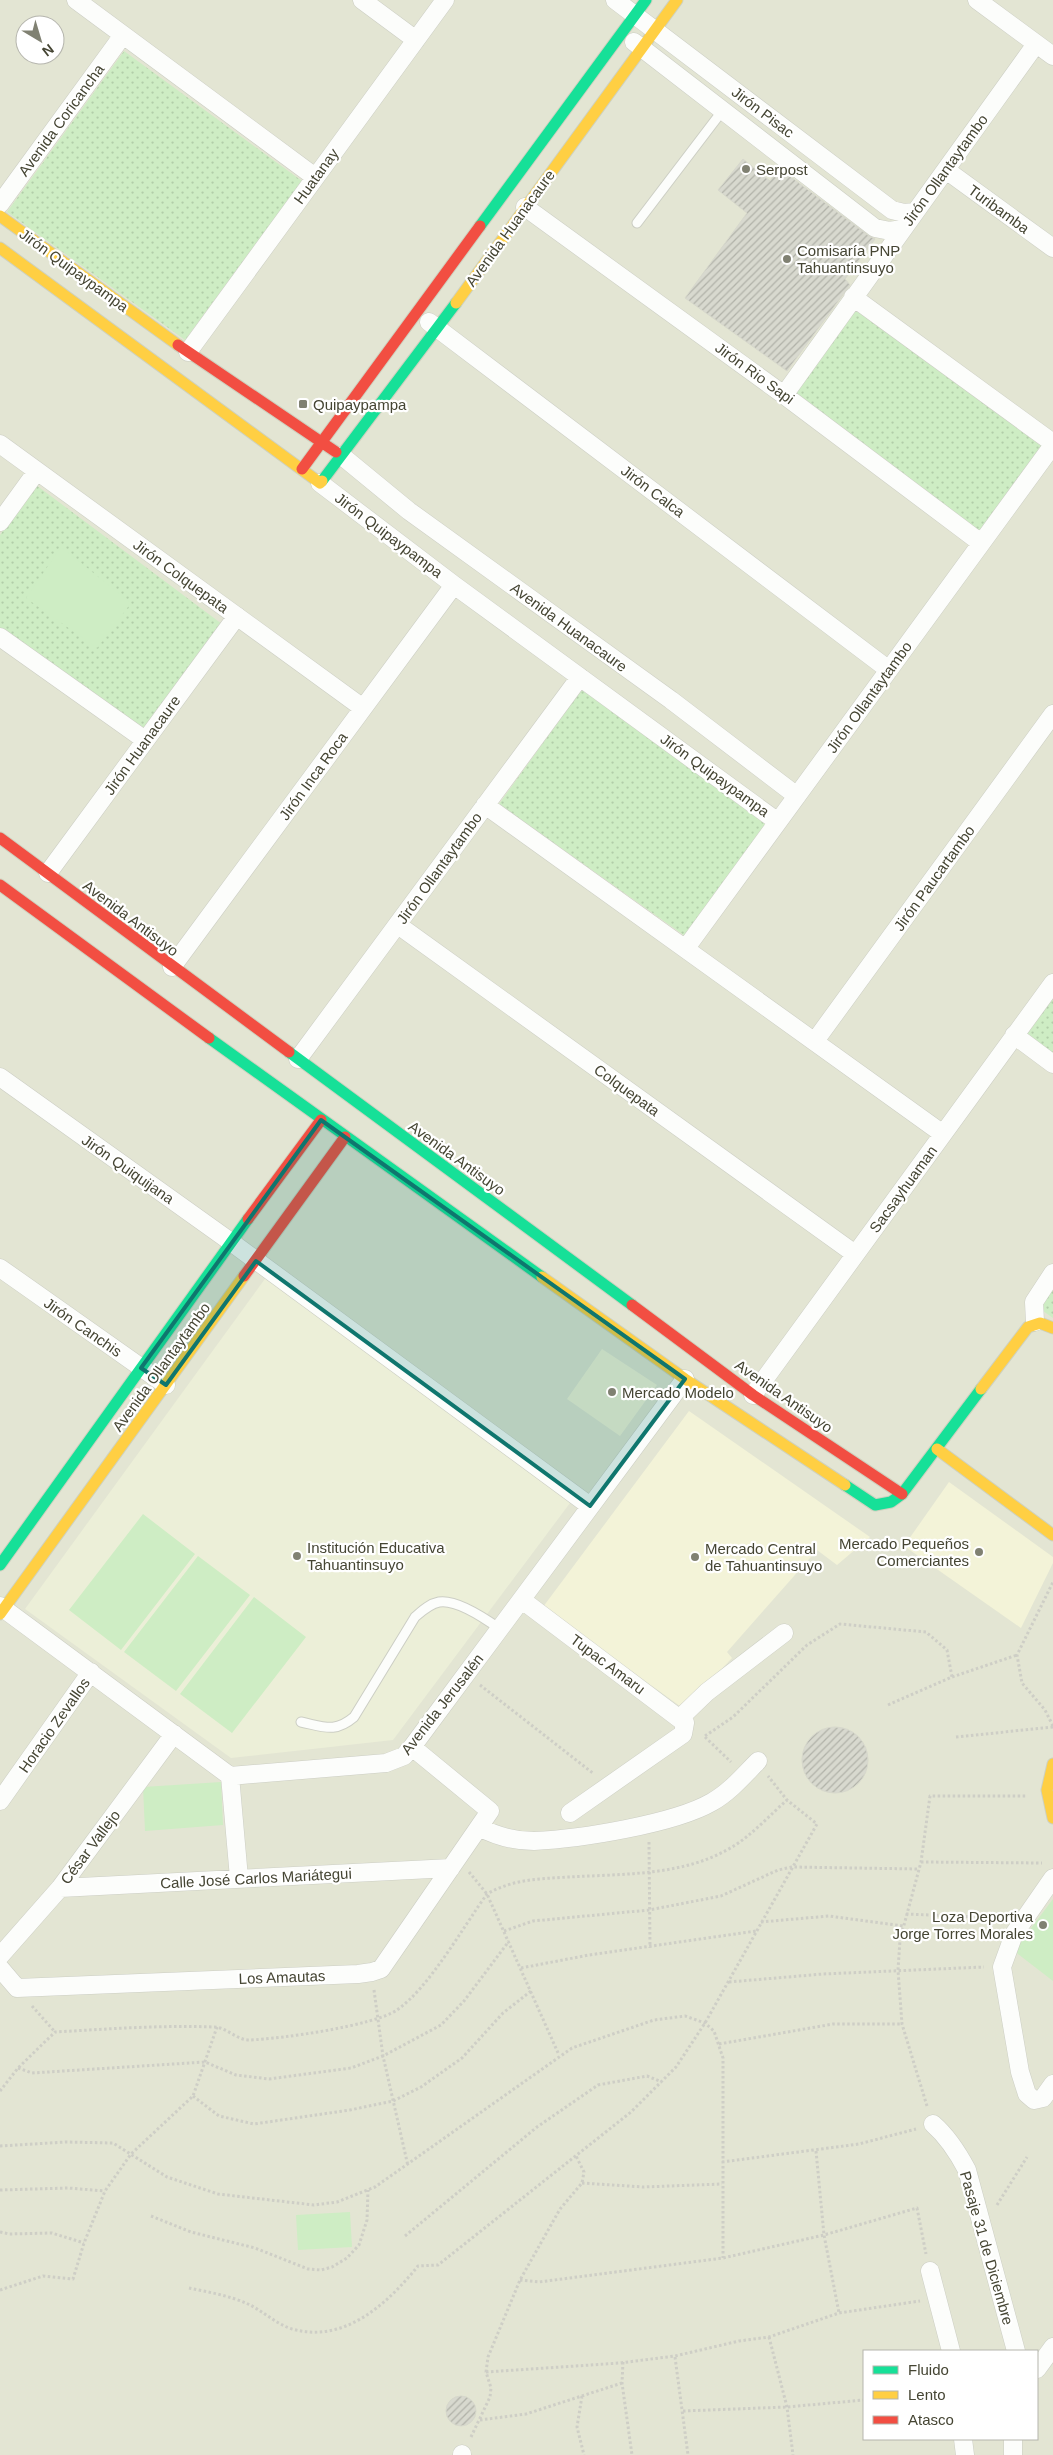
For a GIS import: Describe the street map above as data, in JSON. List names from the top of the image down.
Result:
{
  "streets": {
    "street": [
      "Jirón Pisac",
      "Avenida Coricancha",
      "Jirón Ollantaytambo",
      "Huatanay",
      "Turibamba",
      "Avenida Huanacaure",
      "Jirón Quipaypampa",
      "Jirón Rio Sapi",
      "Jirón Calca",
      "Jirón Colquepata",
      "Jirón Huanacaure",
      "Jirón Inca Roca",
      "Jirón Paucartambo",
      "Avenida Antisuyo",
      "Colquepata",
      "Jirón Quiquijana",
      "Sacsayhuaman",
      "Jirón Canchis",
      "Avenida Ollantaytambo",
      "Tupac Amaru",
      "Avenida Jerusalén",
      "Horacio Zevallos",
      "César Vallejo",
      "Calle José Carlos Mariátegui",
      "Los Amautas",
      "Pasaje 31 de Diciembre"
    ]
  },
  "crossings": [
    ["Jirón Pisac", "Jirón Ollantaytambo"],
    ["Jirón Pisac", "Avenida Huanacaure"],
    ["Jirón Ollantaytambo", "Turibamba"],
    ["Jirón Ollantaytambo", "Avenida Huanacaure"],
    ["Jirón Ollantaytambo", "Jirón Quipaypampa"],
    ["Jirón Ollantaytambo", "Jirón Rio Sapi"],
    ["Jirón Ollantaytambo", "Jirón Calca"],
    ["Jirón Ollantaytambo", "Avenida Antisuyo"],
    ["Jirón Ollantaytambo", "Colquepata"],
    ["Huatanay", "Jirón Quipaypampa"],
    ["Avenida Huanacaure", "Jirón Quipaypampa"],
    ["Avenida Huanacaure", "Jirón Rio Sapi"],
    ["Avenida Huanacaure", "Jirón Calca"],
    ["Jirón Quipaypampa", "Jirón Inca Roca"],
    ["Jirón Colquepata", "Jirón Huanacaure"],
    ["Jirón Colquepata", "Jirón Inca Roca"],
    ["Jirón Huanacaure", "Avenida Antisuyo"],
    ["Jirón Inca Roca", "Avenida Antisuyo"],
    ["Avenida Antisuyo", "Sacsayhuaman"],
    ["Colquepata", "Sacsayhuaman"],
    ["Jirón Quiquijana", "Avenida Ollantaytambo"],
    ["Jirón Quiquijana", "Avenida Jerusalén"],
    ["Jirón Canchis", "Avenida Ollantaytambo"],
    ["Tupac Amaru", "Avenida Jerusalén"],
    ["César Vallejo", "Calle José Carlos Mariátegui"]
  ],
  "places": {
    "other": [
      "Serpost",
      "Comisaría PNP Tahuantinsuyo",
      "Mercado Modelo",
      "Mercado Pequeños Comerciantes",
      "Institución Educativa Tahuantinsuyo",
      "Mercado Central de Tahuantinsuyo",
      "Loza Deportiva Jorge Torres Morales"
    ],
    "transit": ["Quipaypampa"]
  },
  "legend": ["Fluido", "Lento", "Atasco"],
  "north": "bottom right"
}
